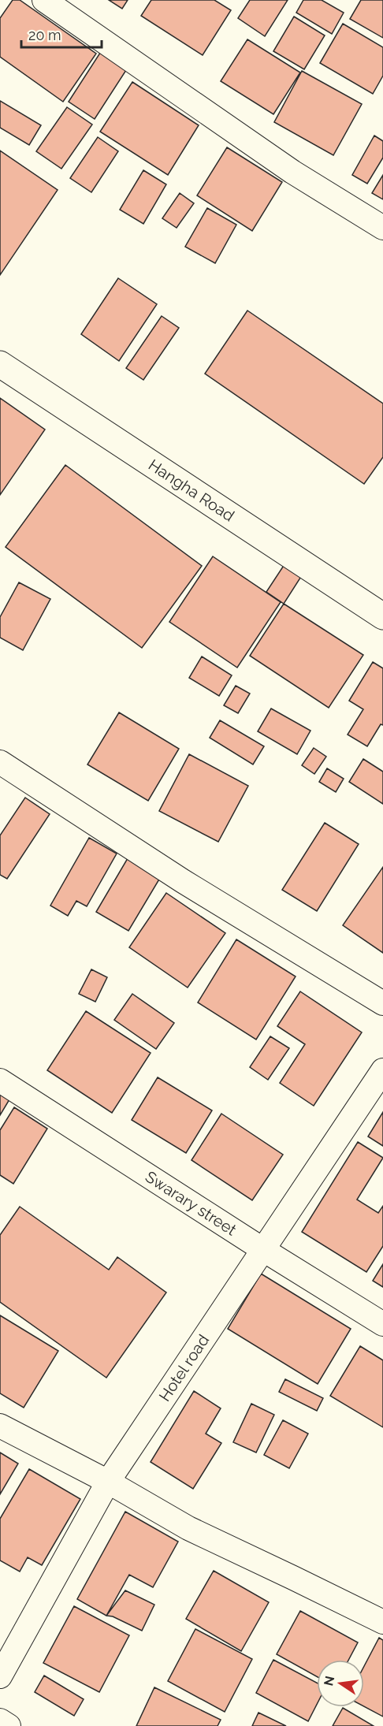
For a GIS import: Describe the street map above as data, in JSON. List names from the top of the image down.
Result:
{
  "streets": {
    "highway": ["Hangha Road"],
    "street": ["Swarary street", "Hotel road"]
  },
  "crossings": [
    ["Swarary street", "Hotel road"]
  ],
  "scale_bar": "20 m",
  "north": "left"
}
